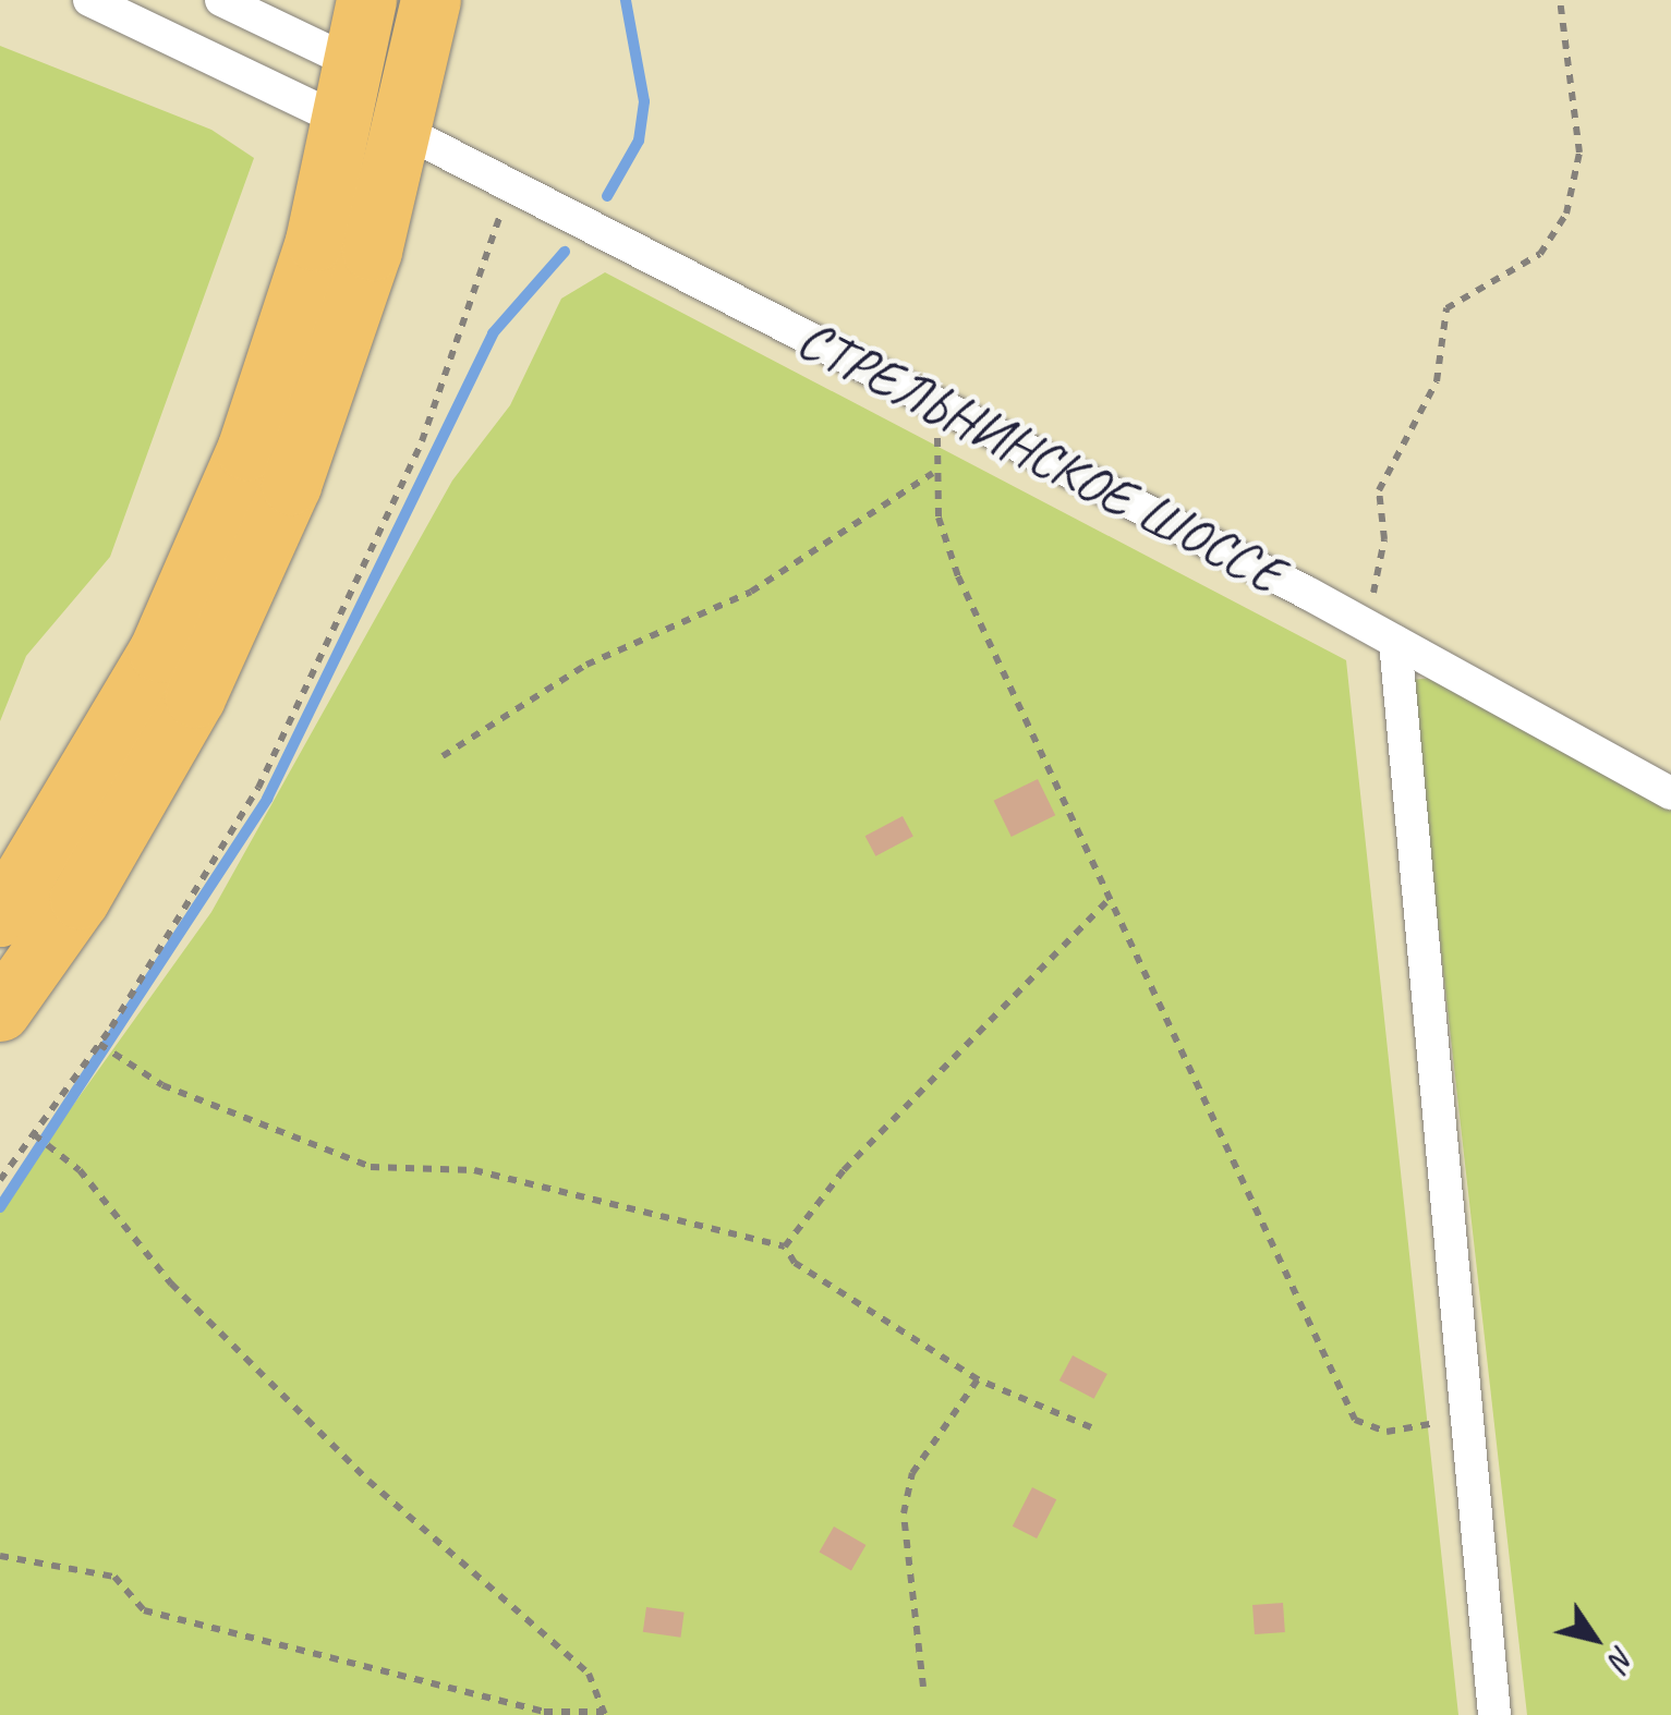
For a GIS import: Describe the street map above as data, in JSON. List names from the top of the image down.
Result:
{
  "streets": {
    "highway": ["СТРЕЛЬНИНСКОЕ ШОССЕ"]
  },
  "north": "bottom right"
}
